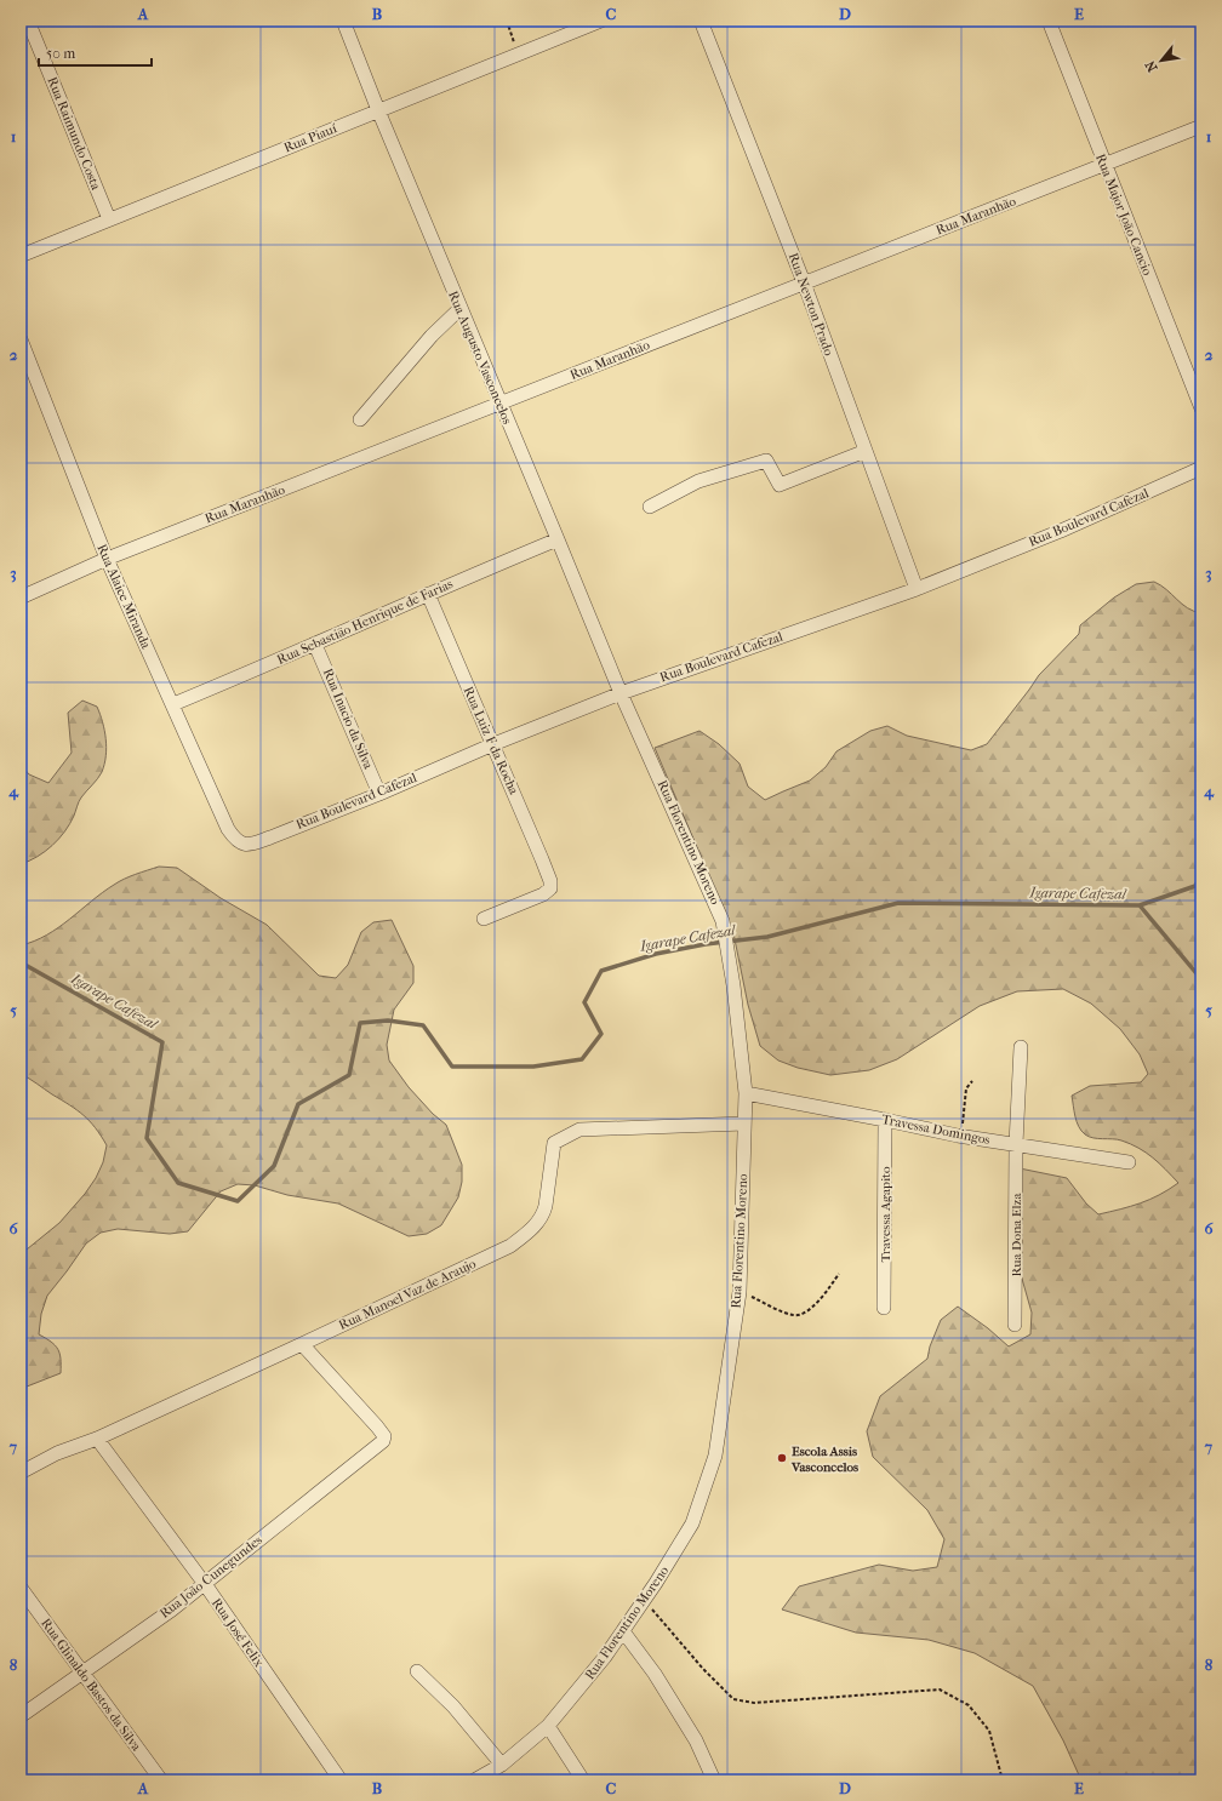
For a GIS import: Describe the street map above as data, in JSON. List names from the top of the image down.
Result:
{
  "streets": {
    "street": [
      "Rua Raimundo Costa",
      "Rua Piauí",
      "Rua Major João Cancio",
      "Rua Maranhão",
      "Rua Newton Prado",
      "Rua Augusto Vasconcelos",
      "Rua Boulevard Cafezal",
      "Rua Alaice Miranda",
      "Rua Sebastião Henrique de Farias",
      "Rua Inacio da Silva",
      "Rua Luiz F da Rocha",
      "Rua Florentino Moreno",
      "Travessa Domingos",
      "Travessa Agapito",
      "Rua Dona Elza",
      "Rua Manoel Vaz de Araujo",
      "Rua João Cunegundes",
      "Rua José Felix",
      "Rua Glinaldo Bastos da Silva"
    ]
  },
  "crossings": [
    ["Rua Raimundo Costa", "Rua Piauí"],
    ["Rua Piauí", "Rua Augusto Vasconcelos"],
    ["Rua Major João Cancio", "Rua Maranhão"],
    ["Rua Maranhão", "Rua Newton Prado"],
    ["Rua Maranhão", "Rua Augusto Vasconcelos"],
    ["Rua Maranhão", "Rua Alaice Miranda"],
    ["Rua Newton Prado", "Rua Boulevard Cafezal"],
    ["Rua Augusto Vasconcelos", "Rua Boulevard Cafezal"],
    ["Rua Augusto Vasconcelos", "Rua Sebastião Henrique de Farias"],
    ["Rua Augusto Vasconcelos", "Rua Florentino Moreno"],
    ["Rua Boulevard Cafezal", "Rua Alaice Miranda"],
    ["Rua Boulevard Cafezal", "Rua Inacio da Silva"],
    ["Rua Boulevard Cafezal", "Rua Luiz F da Rocha"],
    ["Rua Boulevard Cafezal", "Rua Florentino Moreno"],
    ["Rua Alaice Miranda", "Rua Sebastião Henrique de Farias"],
    ["Rua Sebastião Henrique de Farias", "Rua Inacio da Silva"],
    ["Rua Sebastião Henrique de Farias", "Rua Luiz F da Rocha"],
    ["Rua Florentino Moreno", "Travessa Domingos"],
    ["Rua Florentino Moreno", "Rua Manoel Vaz de Araujo"],
    ["Travessa Domingos", "Travessa Agapito"],
    ["Travessa Domingos", "Rua Dona Elza"],
    ["Rua Manoel Vaz de Araujo", "Rua João Cunegundes"],
    ["Rua Manoel Vaz de Araujo", "Rua José Felix"],
    ["Rua João Cunegundes", "Rua José Felix"],
    ["Rua João Cunegundes", "Rua Glinaldo Bastos da Silva"]
  ],
  "water": ["Igarape Cafezal"],
  "places": ["Escola Assis Vasconcelos"],
  "scale_bar": "50 m",
  "north": "bottom left",
  "grid": {
    "columns": [
      "A",
      "B",
      "C",
      "D",
      "E"
    ],
    "rows": [
      "1",
      "2",
      "3",
      "4",
      "5",
      "6",
      "7",
      "8"
    ]
  }
}
